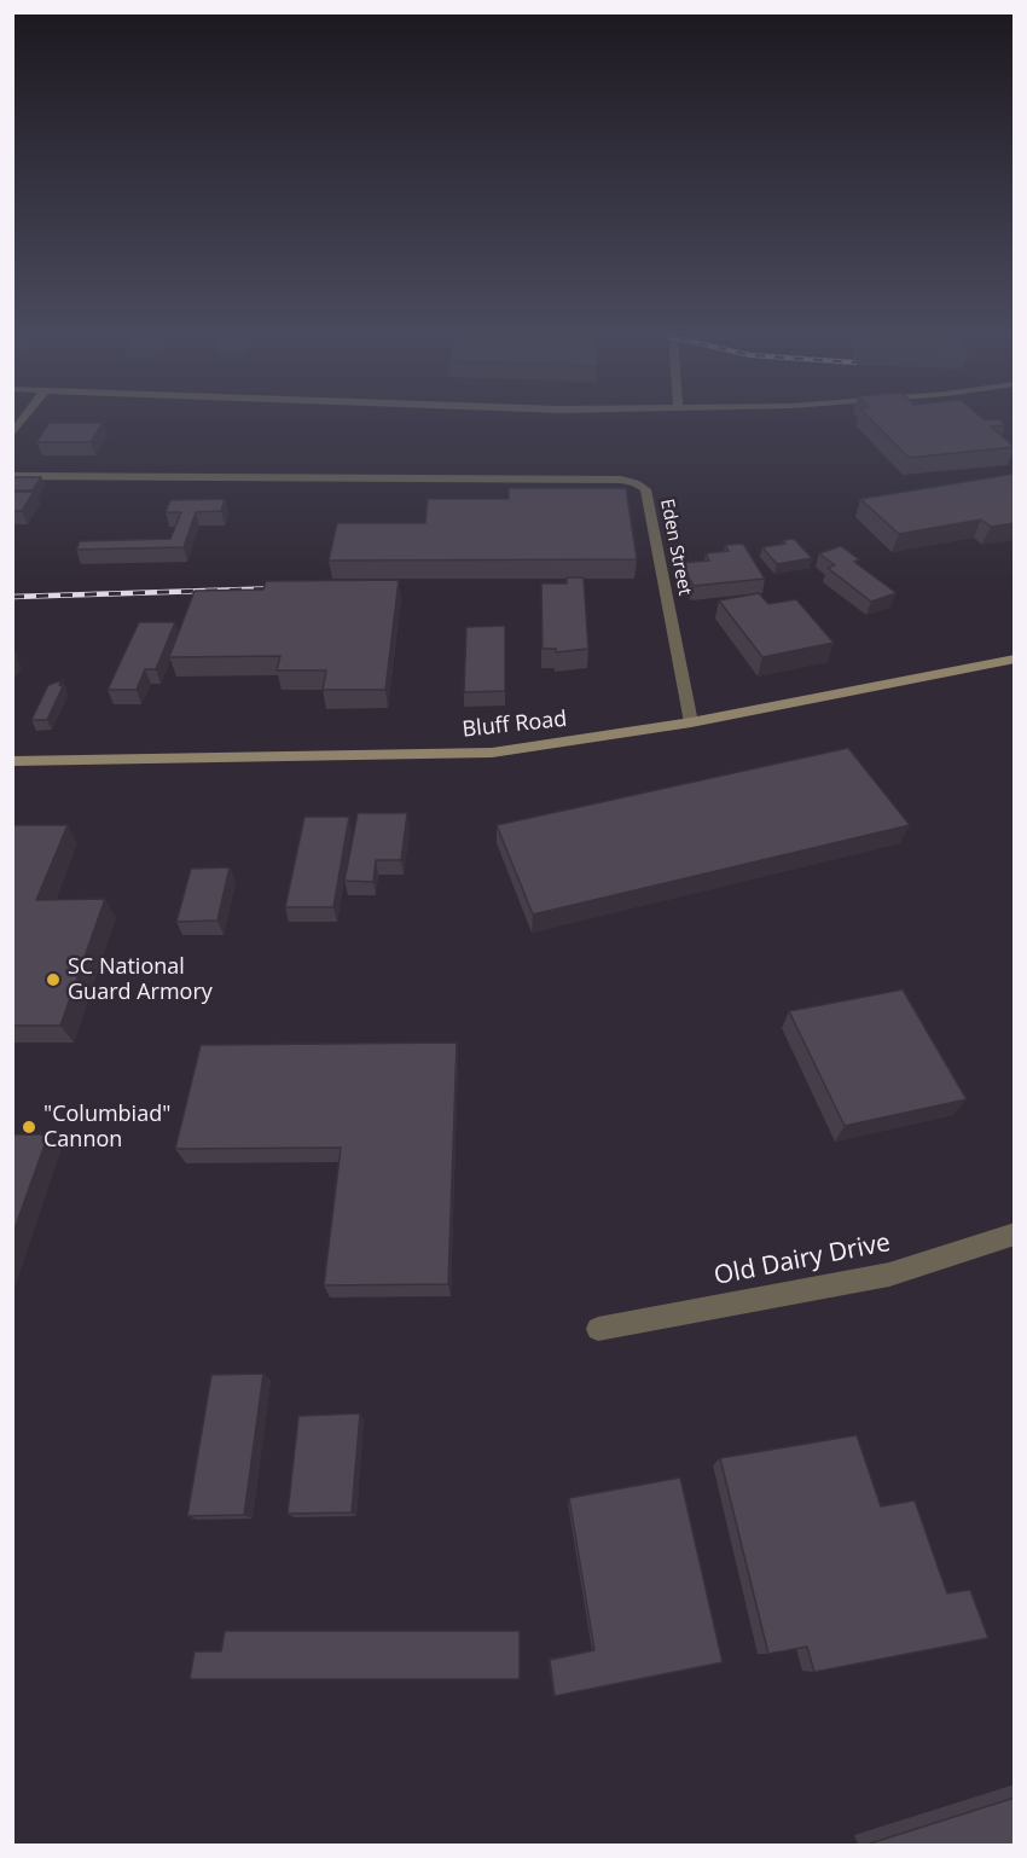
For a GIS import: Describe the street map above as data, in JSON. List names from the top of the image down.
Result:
{
  "streets": {
    "main road": ["Bluff Road"],
    "street": ["Eden Street", "Old Dairy Drive"]
  },
  "crossings": [
    ["Eden Street", "Bluff Road"]
  ],
  "places": ["SC National Guard Armory", "\"Columbiad\" Cannon"]
}
